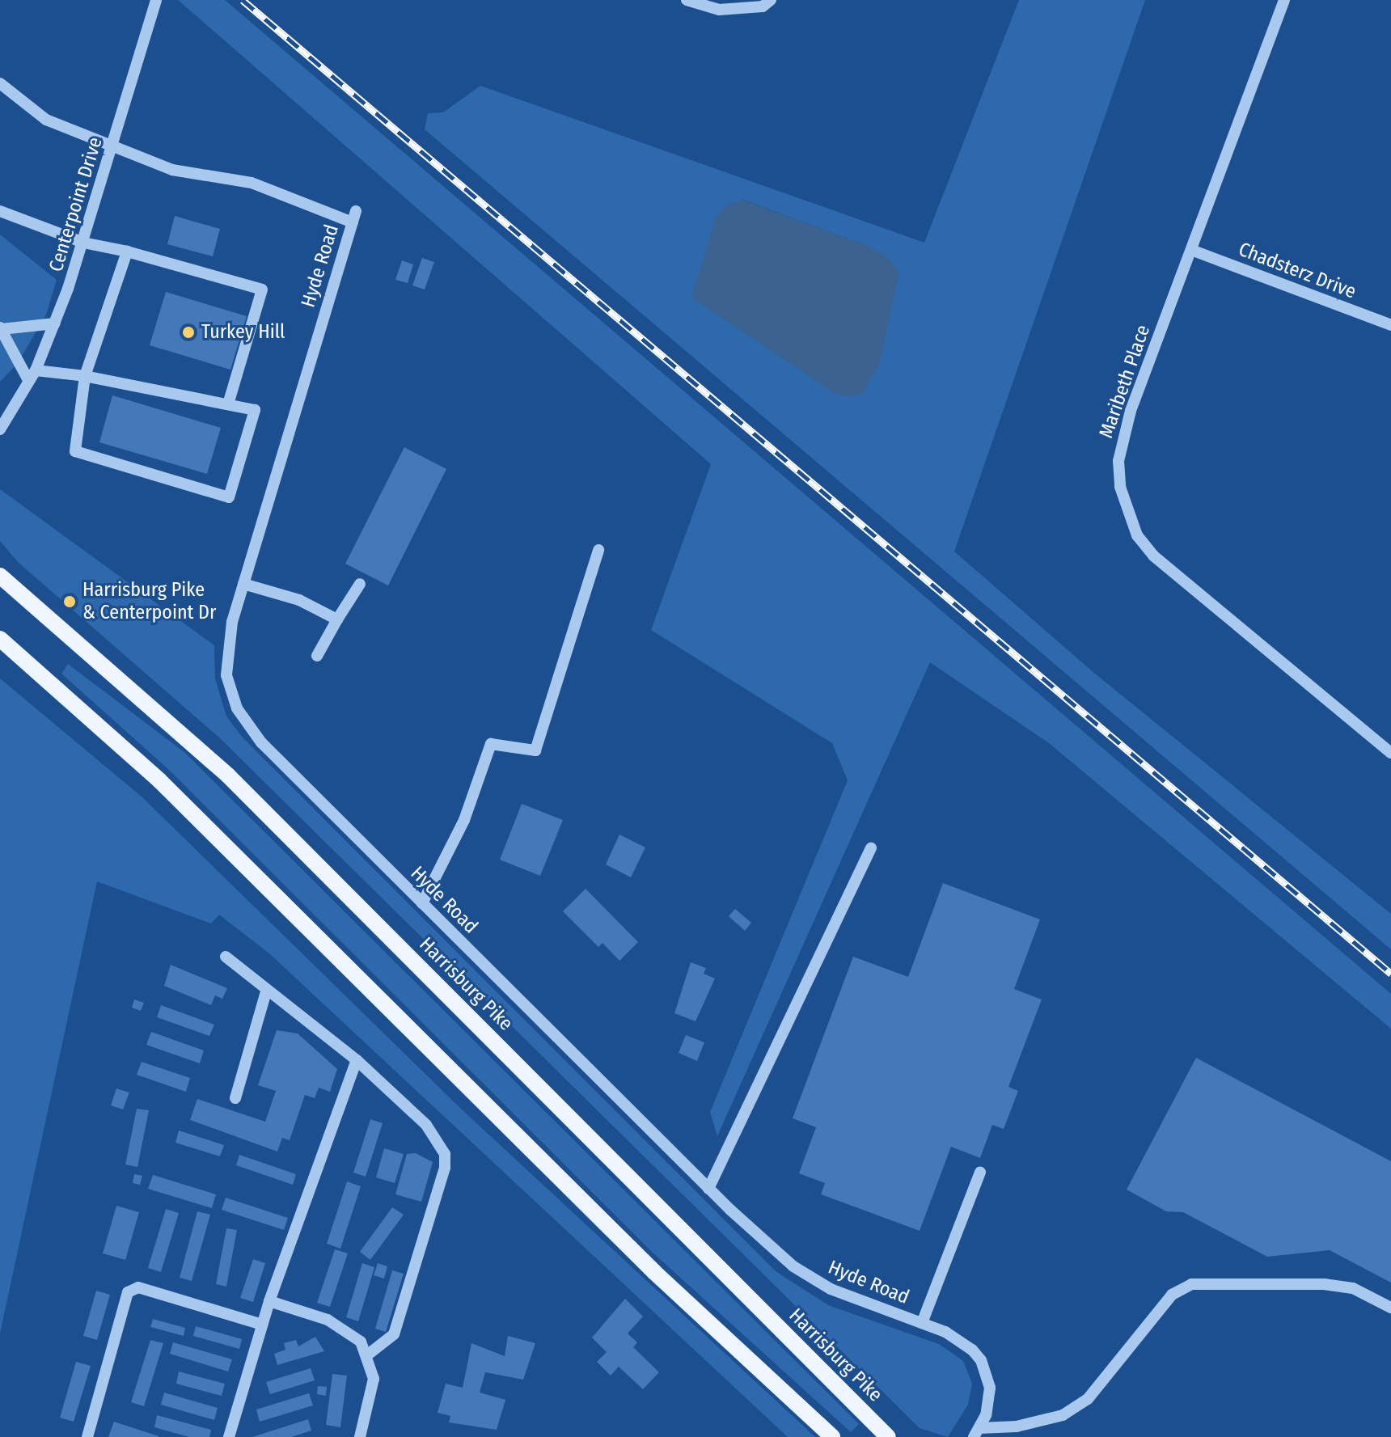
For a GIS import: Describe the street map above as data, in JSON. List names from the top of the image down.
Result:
{
  "streets": {
    "main road": ["Harrisburg Pike"],
    "street": [
      "Centerpoint Drive",
      "Hyde Road",
      "Chadsterz Drive",
      "Maribeth Place"
    ]
  },
  "crossings": [
    ["Centerpoint Drive", "Hyde Road"],
    ["Chadsterz Drive", "Maribeth Place"]
  ],
  "places": ["Turkey Hill", "Harrisburg Pike & Centerpoint Dr"]
}
